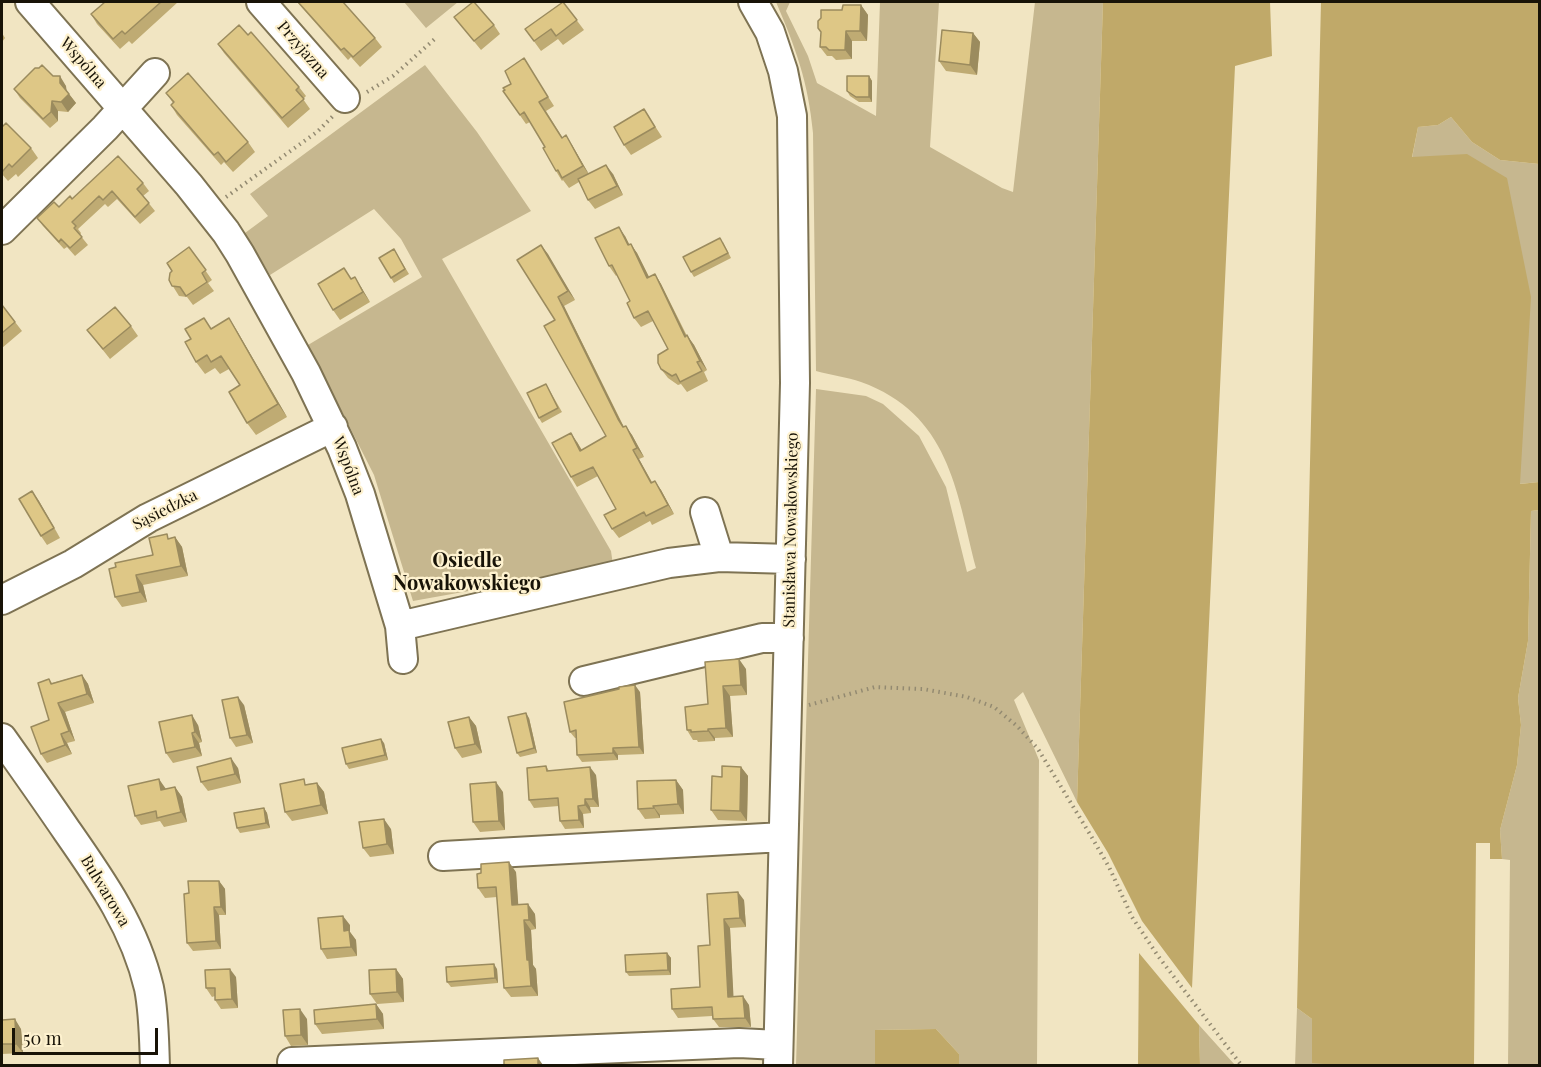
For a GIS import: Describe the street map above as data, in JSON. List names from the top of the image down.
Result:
{
  "streets": {
    "street": [
      "Przyjazna",
      "Wspólna",
      "Sąsiedzka",
      "Stanisława Nowakowskiego",
      "Bulwarowa"
    ]
  },
  "crossings": [
    ["Wspólna", "Sąsiedzka"]
  ],
  "districts": ["Osiedle Nowakowskiego"],
  "scale_bar": "50 m"
}
